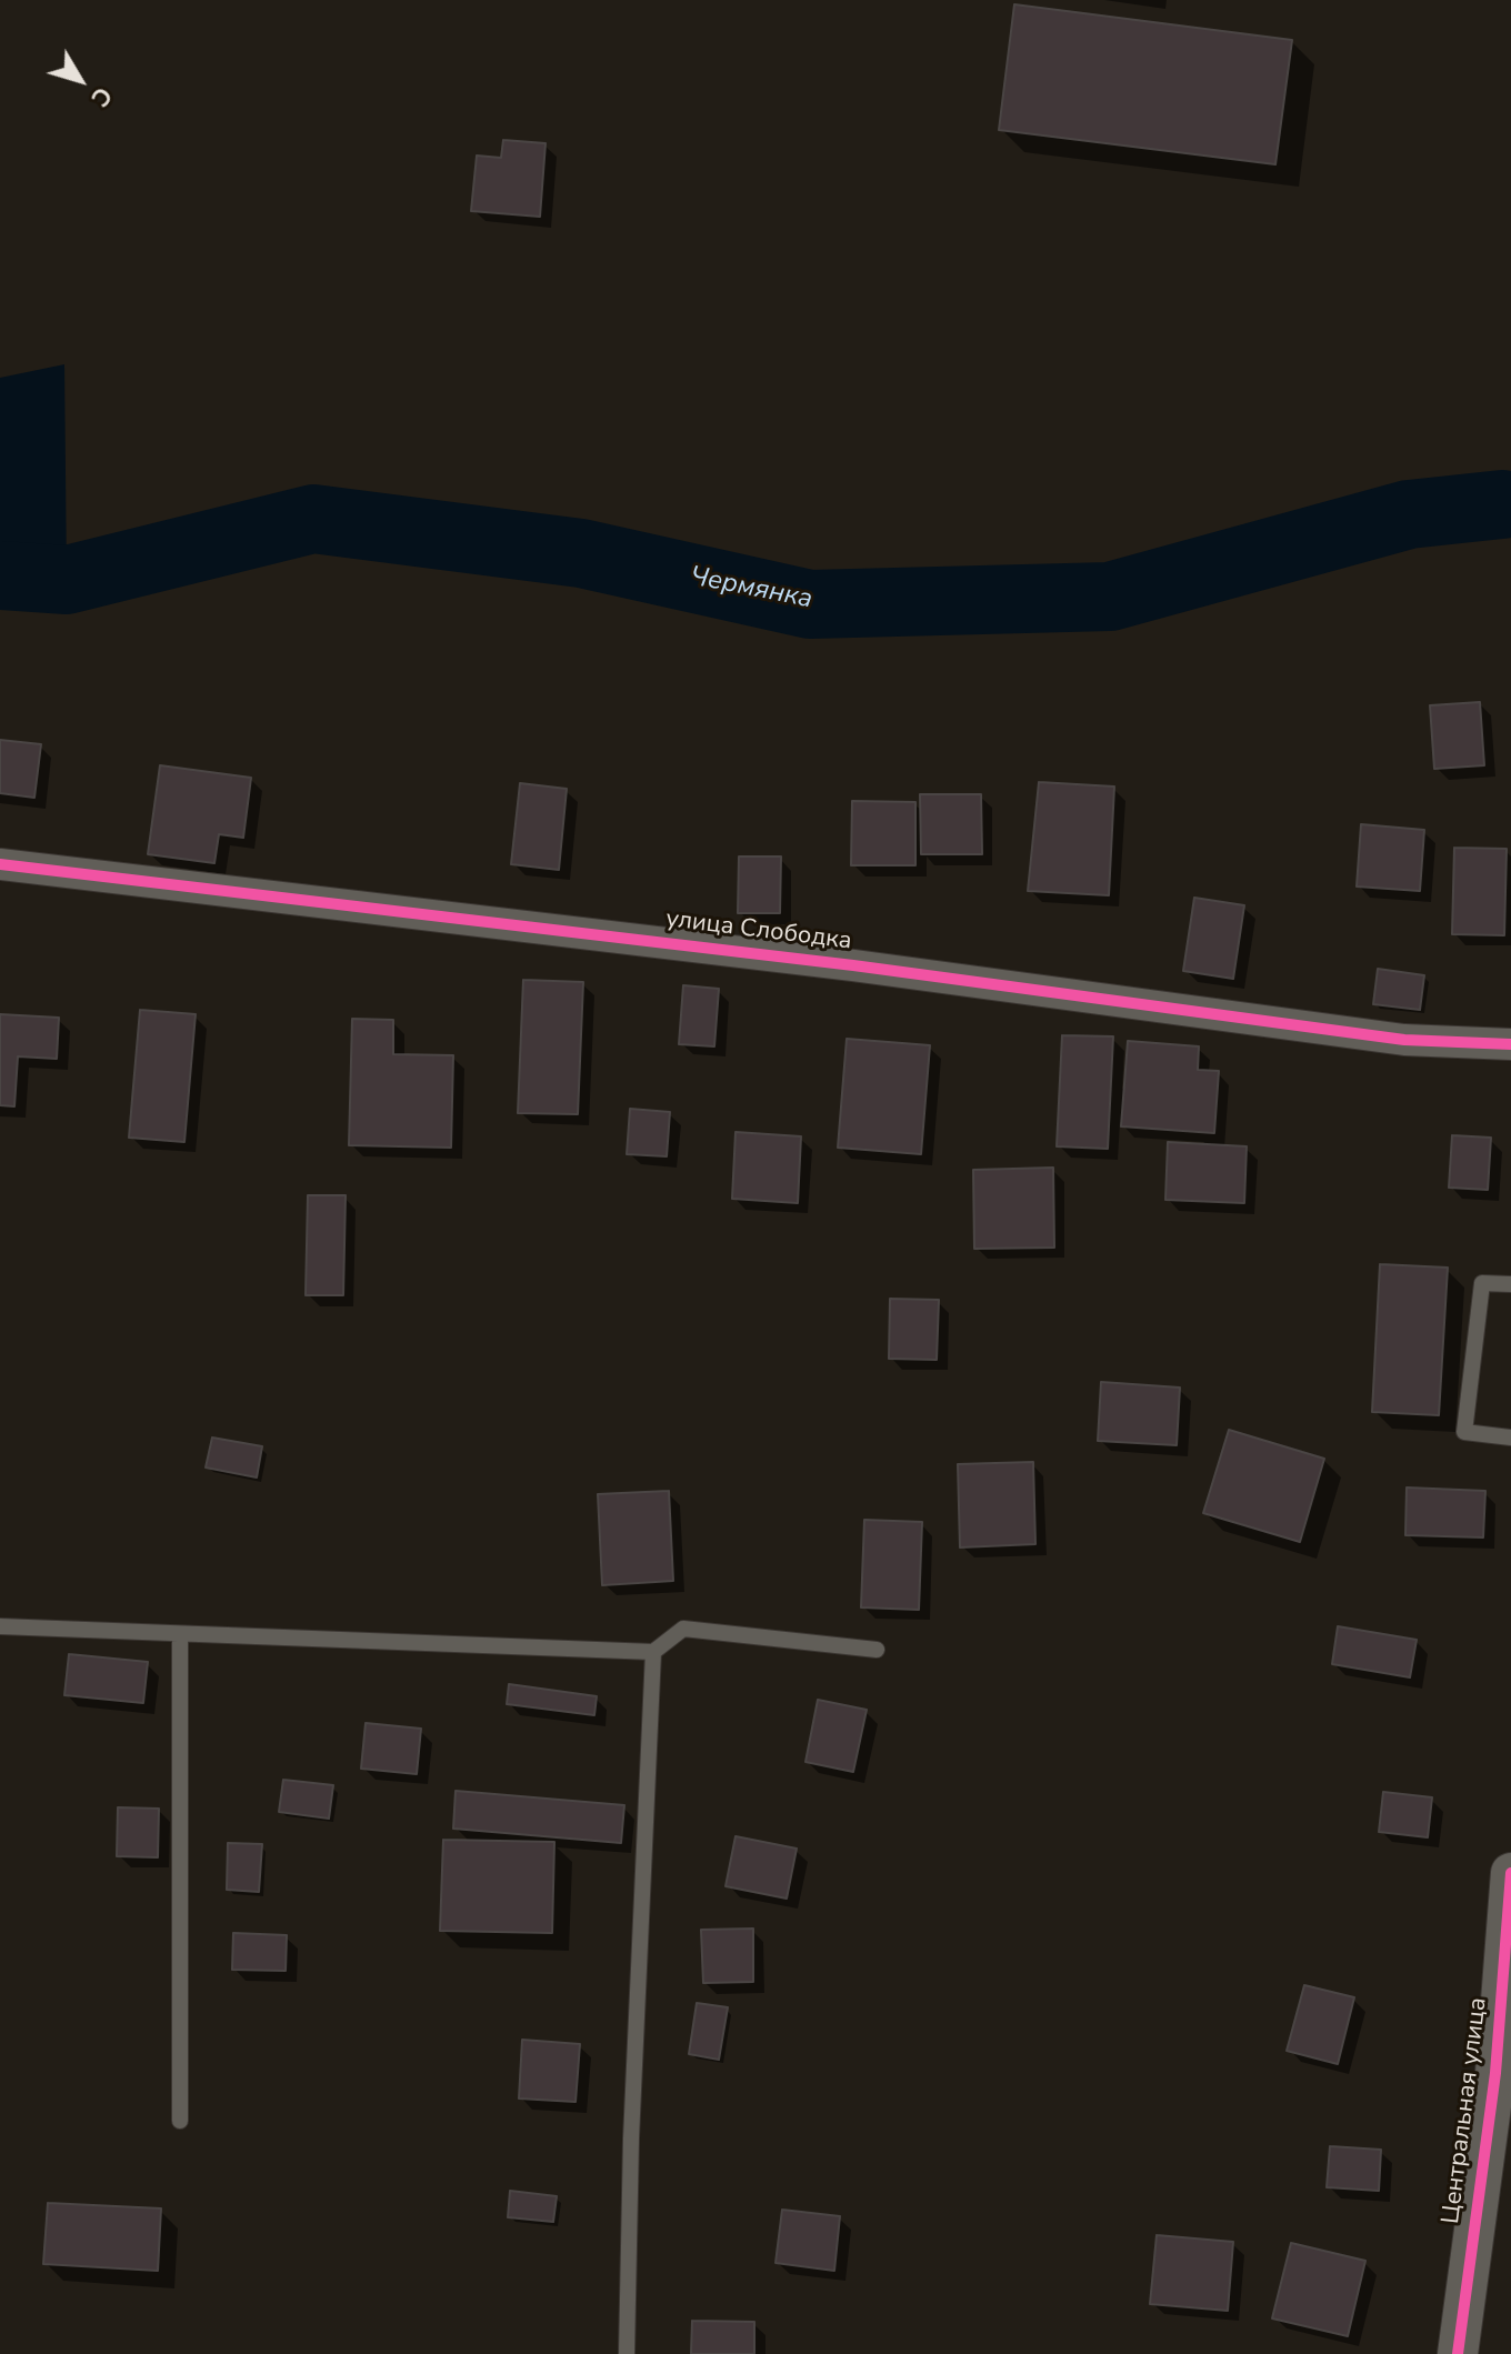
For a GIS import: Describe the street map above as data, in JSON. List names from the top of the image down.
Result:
{
  "streets": {
    "street": ["улица Слободка", "Центральная улица"]
  },
  "water": ["Чермянка"],
  "north": "bottom right"
}
